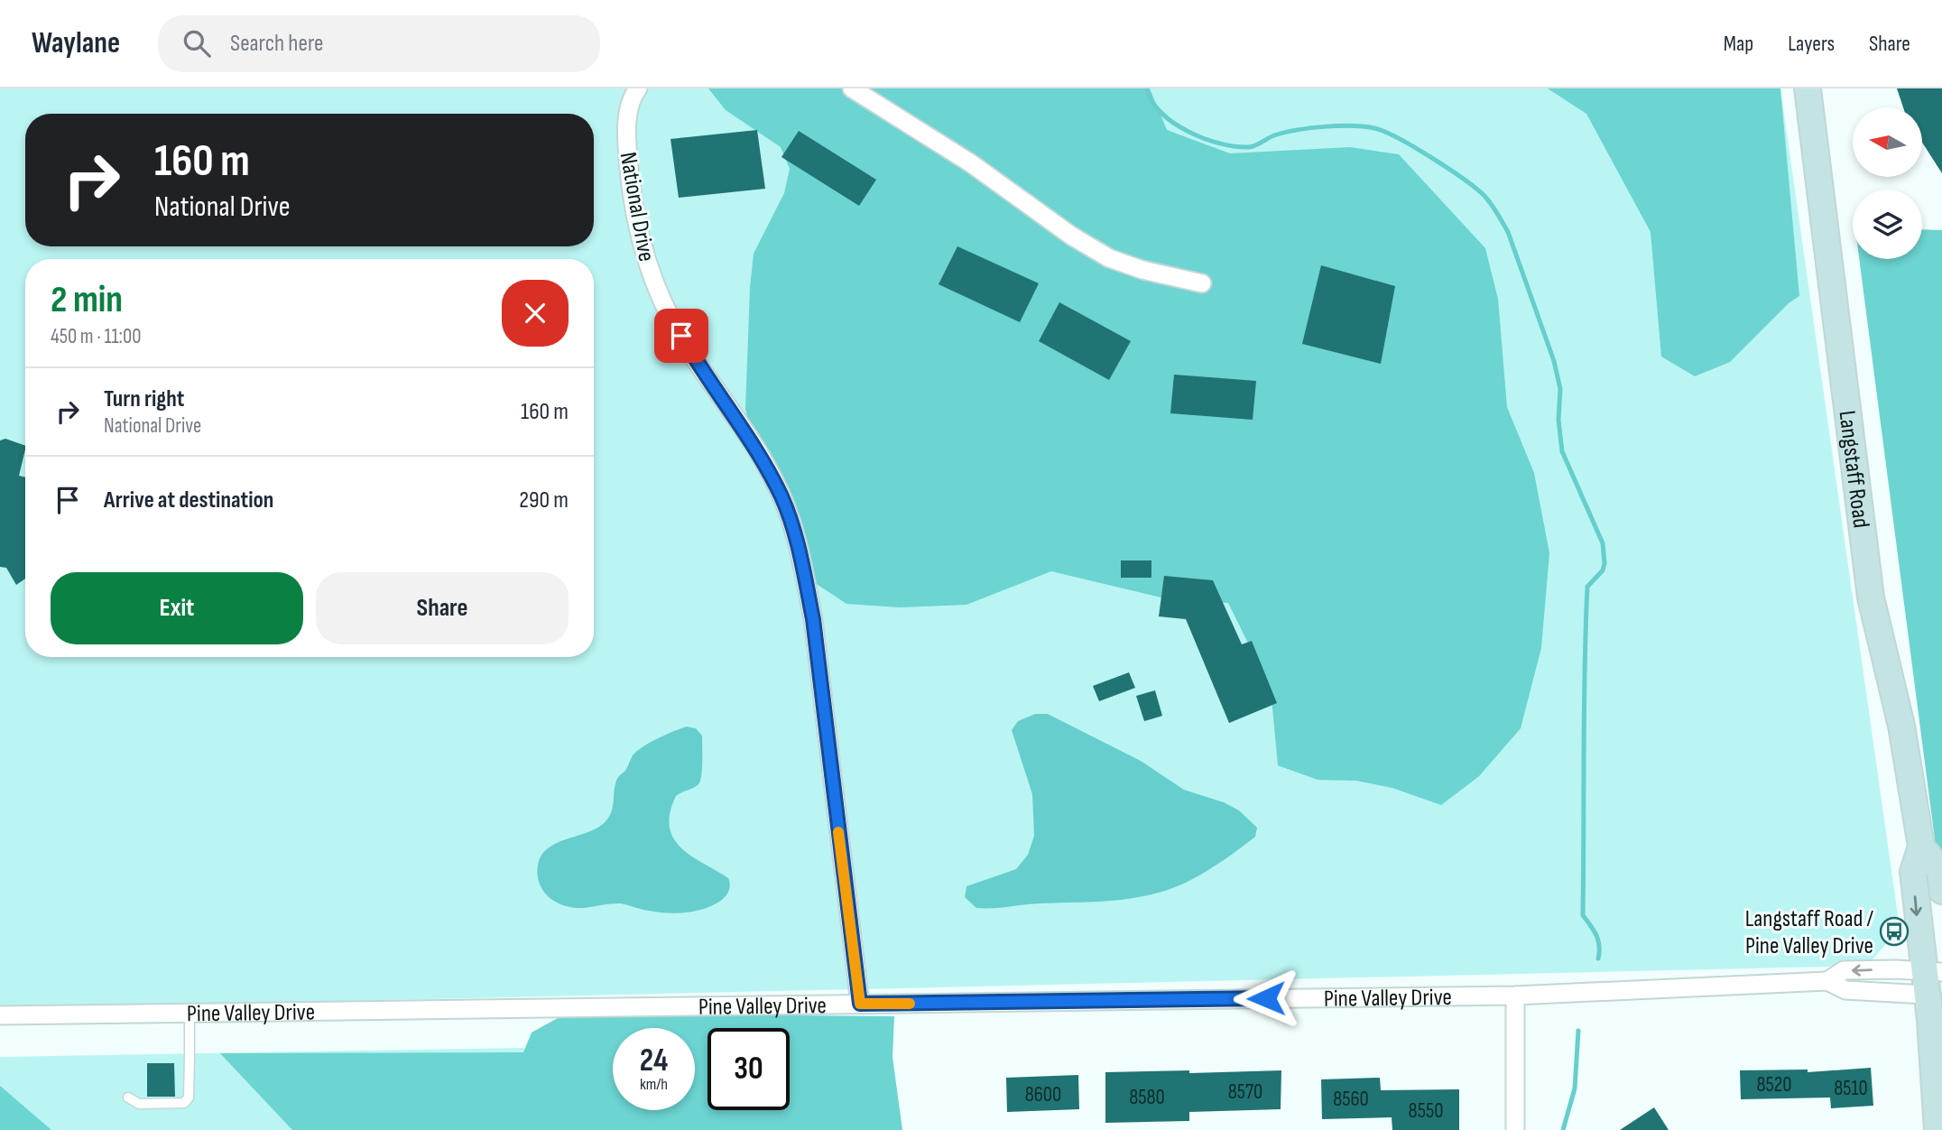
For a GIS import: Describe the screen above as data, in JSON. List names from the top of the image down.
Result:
{
  "streets": {
    "main road": ["Langstaff Road"],
    "street": ["National Drive", "Pine Valley Drive"]
  },
  "crossings": [
    ["National Drive", "Pine Valley Drive"],
    ["Langstaff Road", "Pine Valley Drive"]
  ],
  "places": {
    "bus stop": ["Langstaff Road / Pine Valley Drive"]
  },
  "house_numbers": [
    "8520",
    "8510",
    "8570",
    "8600",
    "8580",
    "8560",
    "8550"
  ],
  "north": "left",
  "page": {
    "header": "Waylane",
    "search": "Search here",
    "nav": ["Map", "Layers", "Share"],
    "turn": ["160 m", "National Drive"],
    "heading": ["2 min", "450 m · 11:00"],
    "list": [
      {
        "name": "Turn right",
        "note": "National Drive",
        "value": "160 m"
      },
      {
        "name": "Arrive at destination",
        "value": "290 m"
      }
    ],
    "buttons": ["Exit", "Share"],
    "speed": "24 km/h",
    "limit": "30"
  }
}
